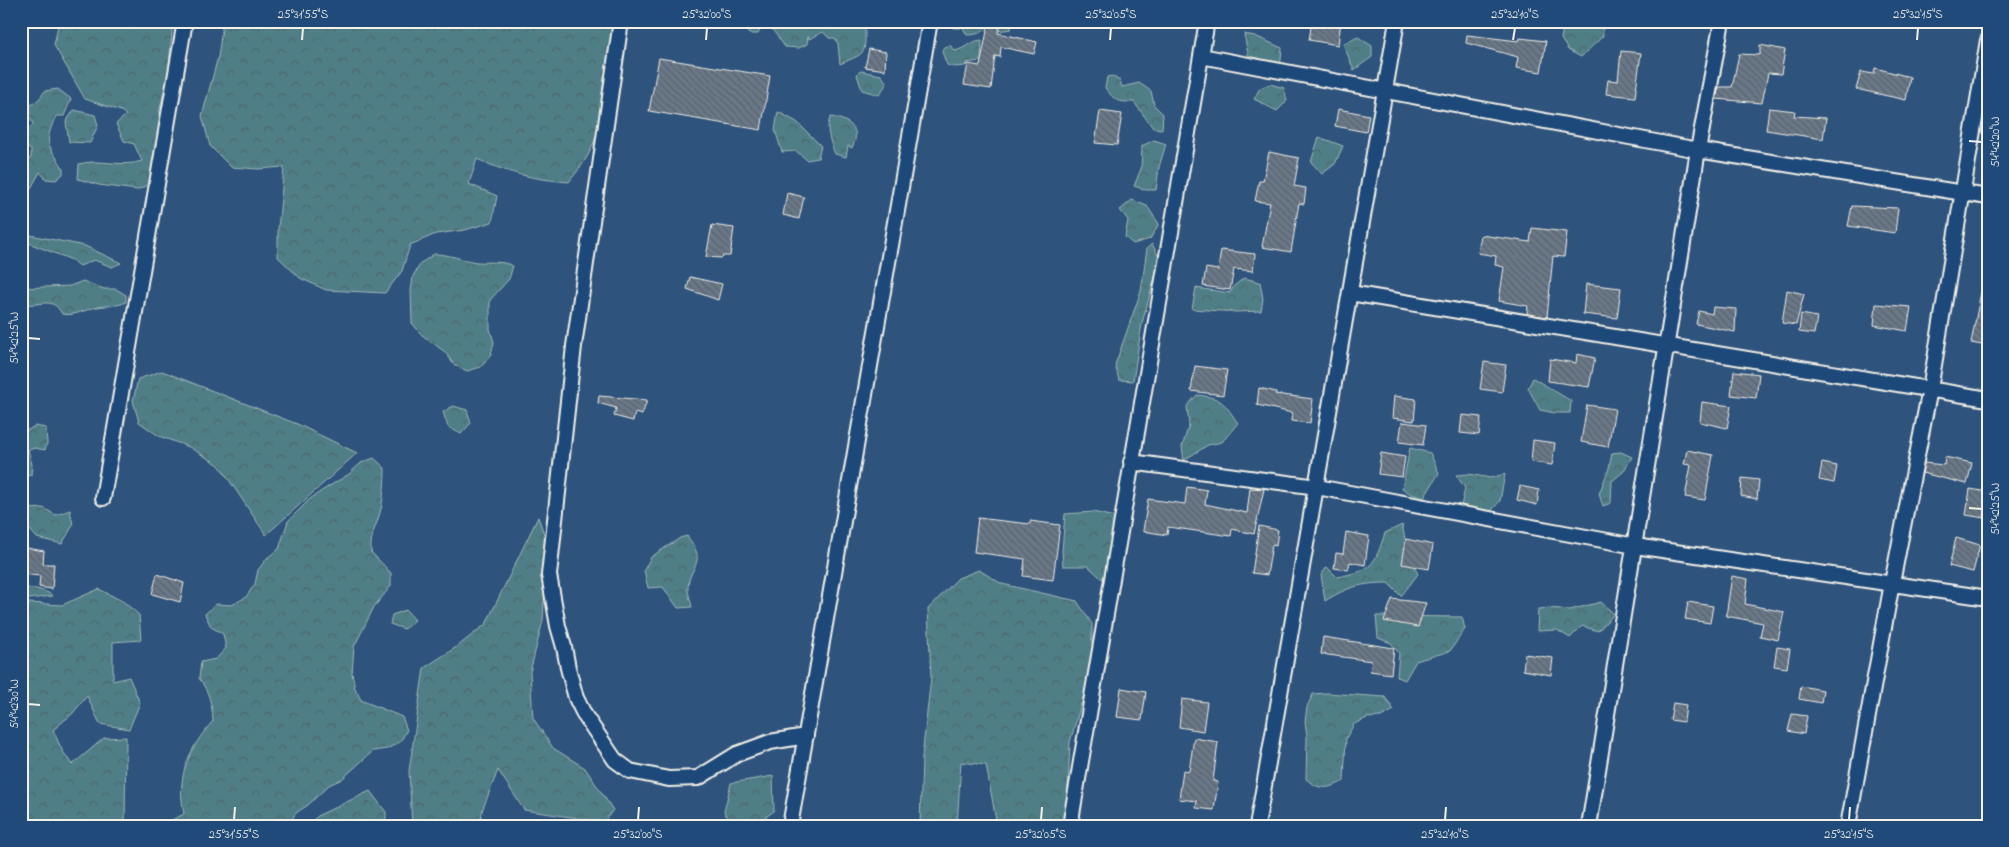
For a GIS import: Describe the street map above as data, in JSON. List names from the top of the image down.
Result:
{
  "coordinates": [
    "25°31'55\"S",
    "25°32'00\"S",
    "25°32'05\"S",
    "25°32'10\"S",
    "25°32'15\"S",
    "54°42'20\"W",
    "54°42'25\"W",
    "54°42'30\"W"
  ]
}
